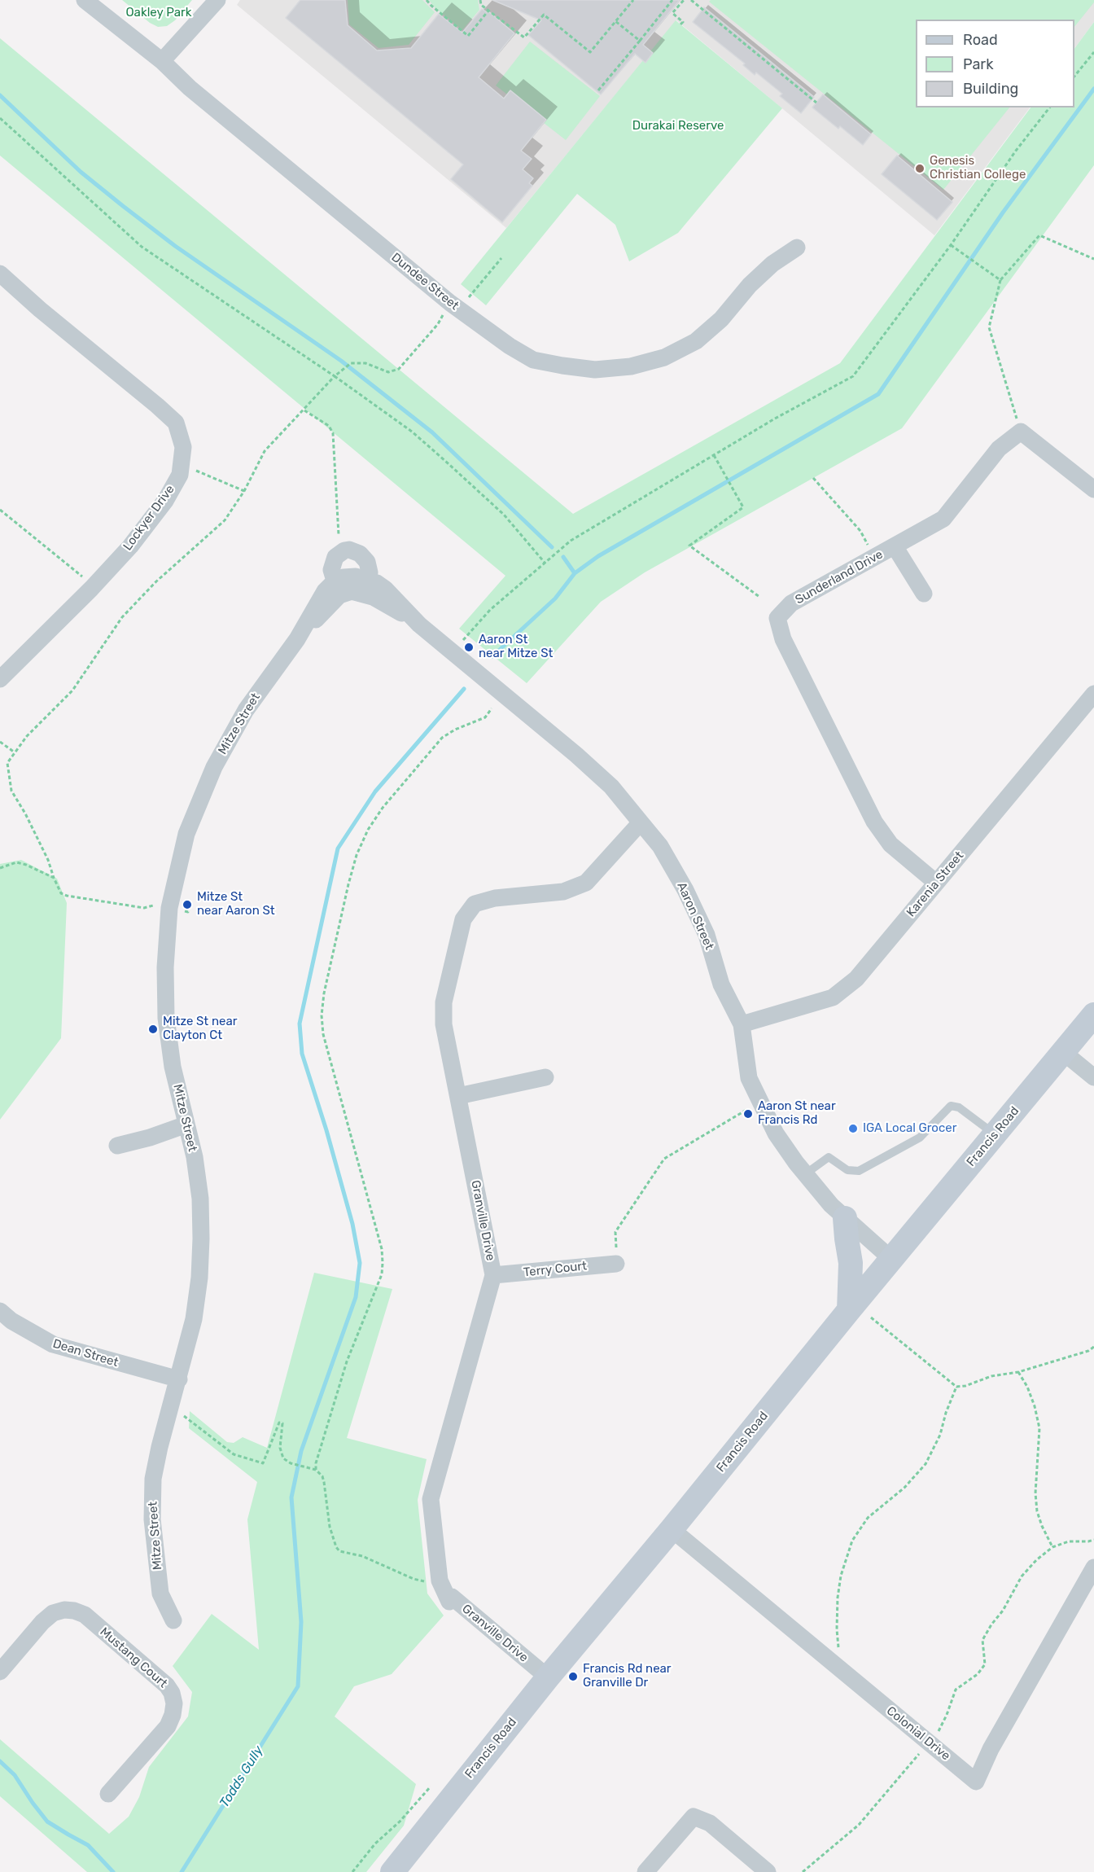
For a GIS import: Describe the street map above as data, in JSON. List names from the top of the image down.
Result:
{
  "streets": {
    "main road": ["Francis Road"],
    "street": [
      "Dundee Street",
      "Lockyer Drive",
      "Sunderland Drive",
      "Mitze Street",
      "Karenia Street",
      "Aaron Street",
      "Granville Drive",
      "Terry Court",
      "Dean Street",
      "Mustang Court",
      "Colonial Drive"
    ]
  },
  "crossings": [
    ["Sunderland Drive", "Karenia Street"],
    ["Mitze Street", "Aaron Street"],
    ["Mitze Street", "Dean Street"],
    ["Karenia Street", "Aaron Street"],
    ["Aaron Street", "Francis Road"],
    ["Aaron Street", "Granville Drive"],
    ["Francis Road", "Granville Drive"],
    ["Francis Road", "Colonial Drive"],
    ["Granville Drive", "Terry Court"]
  ],
  "water": ["Todds Gully"],
  "parks": ["Oakley Park", "Durakai Reserve"],
  "places": [
    "Genesis Christian College",
    "Aaron St near Mitze St",
    "Mitze St near Aaron St",
    "Mitze St near Clayton Ct",
    "Aaron St near Francis Rd",
    "IGA Local Grocer",
    "Francis Rd near Granville Dr"
  ],
  "legend": ["Road", "Park", "Building"]
}
